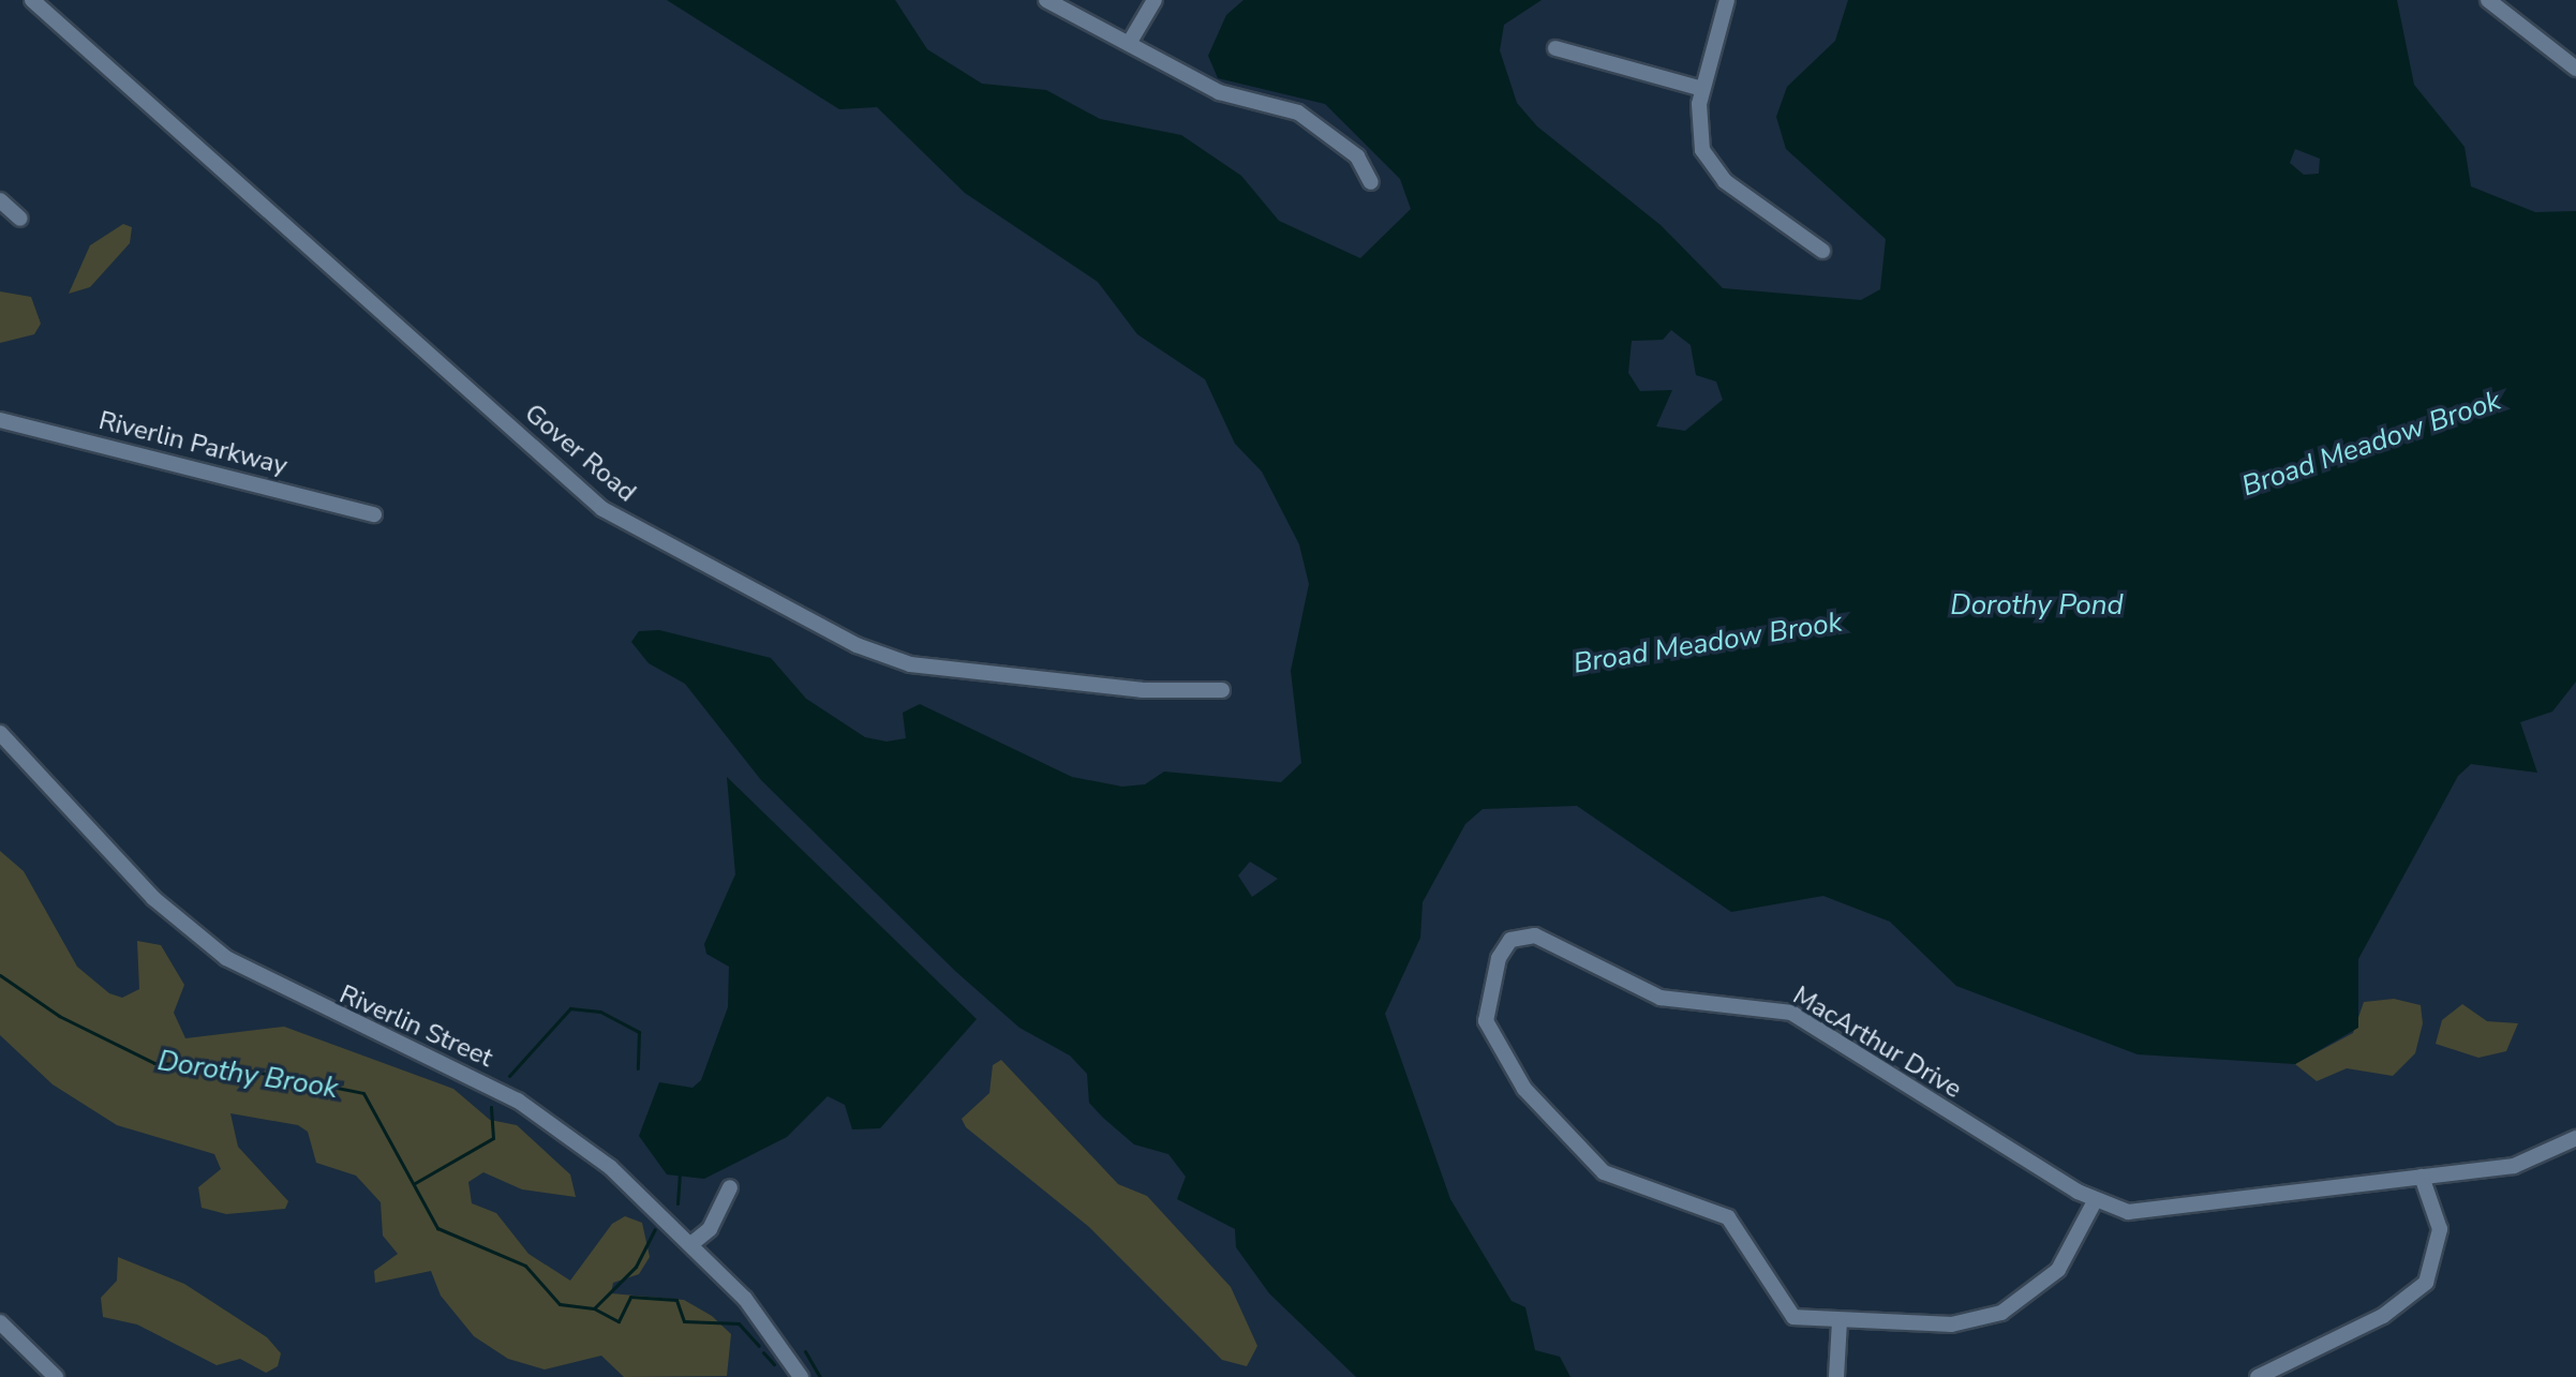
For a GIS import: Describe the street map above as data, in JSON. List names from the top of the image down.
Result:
{
  "streets": {
    "street": [
      "Riverlin Parkway",
      "Gover Road",
      "Riverlin Street",
      "MacArthur Drive"
    ]
  },
  "water": ["Broad Meadow Brook", "Dorothy Pond", "Dorothy Brook"]
}
